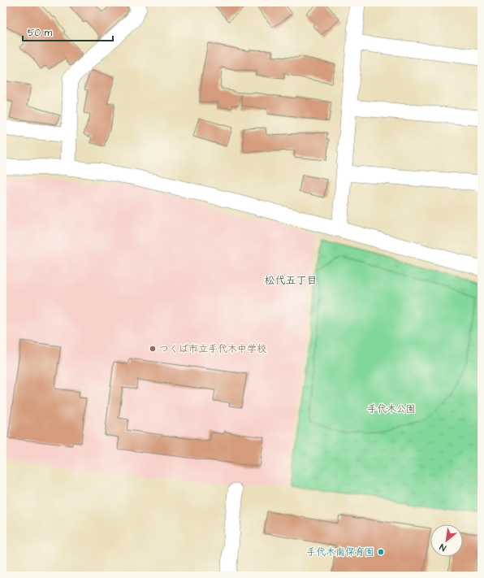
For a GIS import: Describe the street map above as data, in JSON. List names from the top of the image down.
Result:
{
  "districts": ["松代五丁目"],
  "parks": ["手代木公園"],
  "places": ["つくば市立手代木中学校", "手代木南保育園"],
  "scale_bar": "50 m",
  "north": "bottom left"
}
